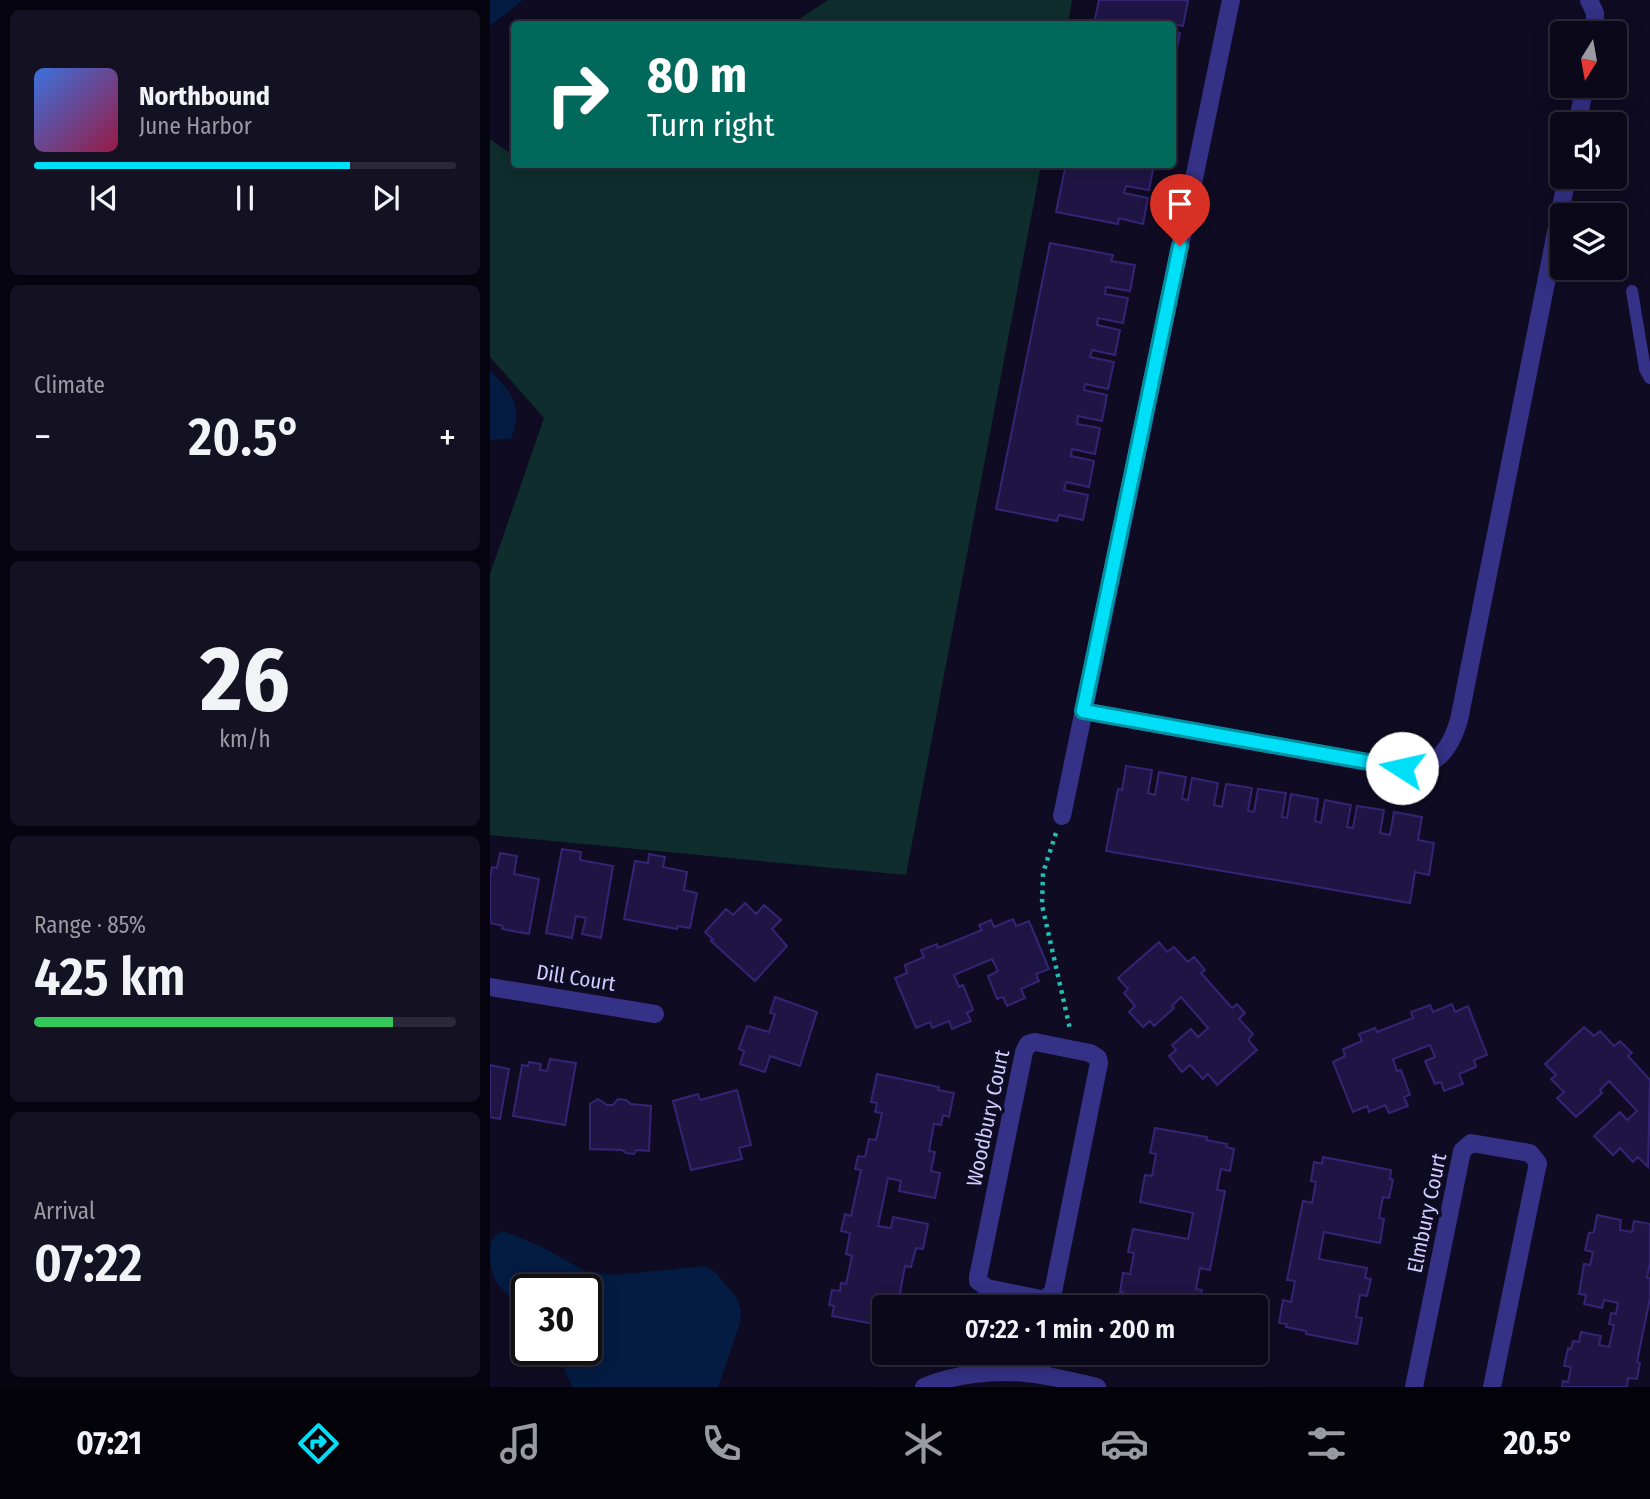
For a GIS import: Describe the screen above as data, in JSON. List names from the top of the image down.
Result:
{
  "streets": {
    "street": ["Dill Court", "Woodbury Court", "Elmbury Court"]
  },
  "north": "bottom",
  "page": {
    "turn": ["80 m", "Turn right"],
    "song": ["Northbound", "June Harbor"],
    "tile": [
      "Climate",
      ["26", "km/h"],
      ["Range · 85%", "425 km"],
      ["Arrival", "07:22"]
    ],
    "heat": ["−", "20.5°", "+"],
    "limit": "30",
    "trip": "07:22 · 1 min · 200 m",
    "tabs": ["07:21", "20.5°"]
  }
}
